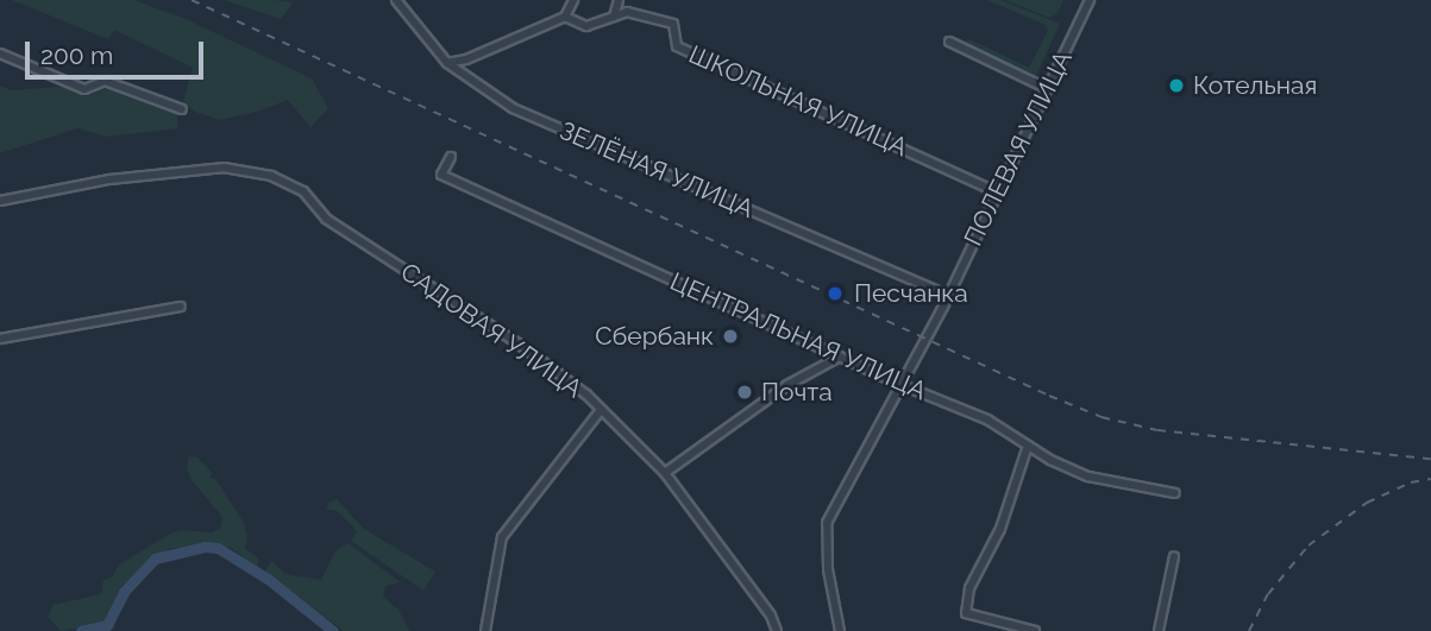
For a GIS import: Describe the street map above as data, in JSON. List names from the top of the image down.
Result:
{
  "streets": {
    "street": [
      "ШКОЛЬНАЯ УЛИЦА",
      "ПОЛЕВАЯ УЛИЦА",
      "ЗЕЛЁНАЯ УЛИЦА",
      "САДОВАЯ УЛИЦА",
      "ЦЕНТРАЛЬНАЯ УЛИЦА"
    ]
  },
  "crossings": [
    ["ШКОЛЬНАЯ УЛИЦА", "ПОЛЕВАЯ УЛИЦА"],
    ["ПОЛЕВАЯ УЛИЦА", "ЗЕЛЁНАЯ УЛИЦА"],
    ["ПОЛЕВАЯ УЛИЦА", "ЦЕНТРАЛЬНАЯ УЛИЦА"]
  ],
  "places": [
    "Котельная",
    "Песчанка",
    "Сбербанк",
    "Почта"
  ],
  "scale_bar": "200 m"
}
